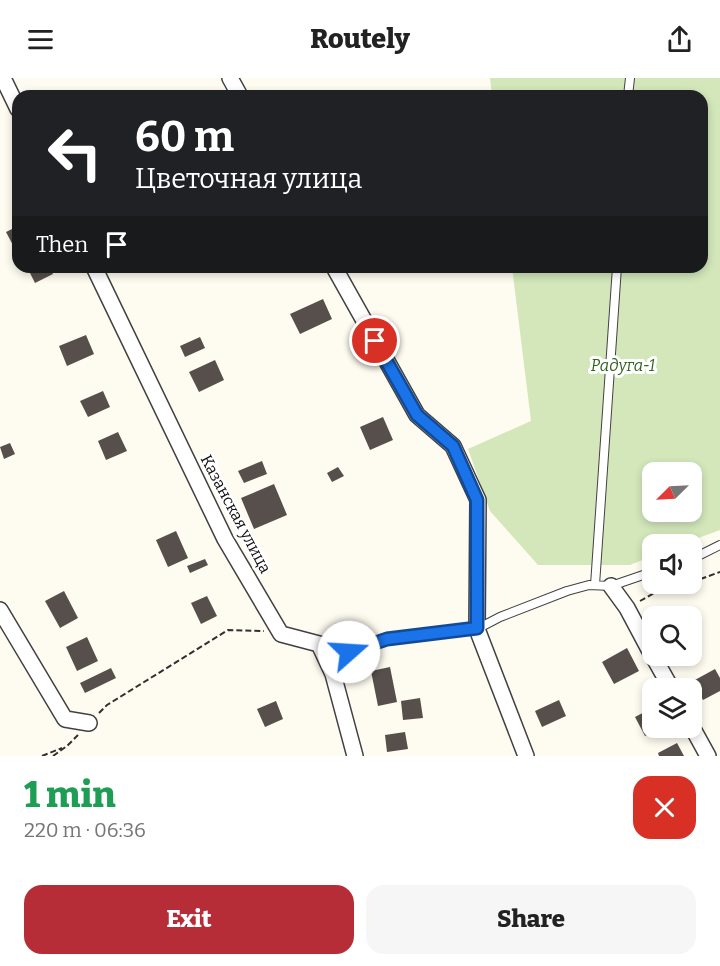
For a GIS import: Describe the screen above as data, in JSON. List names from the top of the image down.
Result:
{
  "streets": {
    "street": ["Казанская улица"]
  },
  "parks": ["Радуга-1"],
  "north": "bottom left",
  "page": {
    "header": "Routely",
    "turn": ["60 m", "Цветочная улица"],
    "then": "Then",
    "heading": ["1 min", "220 m · 06:36"],
    "buttons": ["Exit", "Share"]
  }
}
